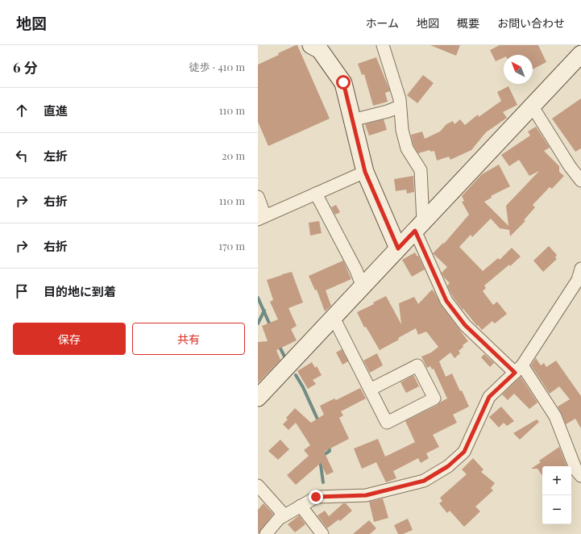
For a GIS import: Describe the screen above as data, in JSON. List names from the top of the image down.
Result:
{
  "north": "top left",
  "page": {
    "header": "地図",
    "nav": [
      "ホーム",
      "地図",
      "概要",
      "お問い合わせ"
    ],
    "heading": ["6 分", "徒歩 · 410 m"],
    "list": [
      ["直進", "110 m"],
      ["左折", "20 m"],
      ["右折", "110 m"],
      ["右折", "170 m"],
      "目的地に到着"
    ],
    "buttons": ["保存", "共有"],
    "map_buttons": ["+", "−"]
  }
}
